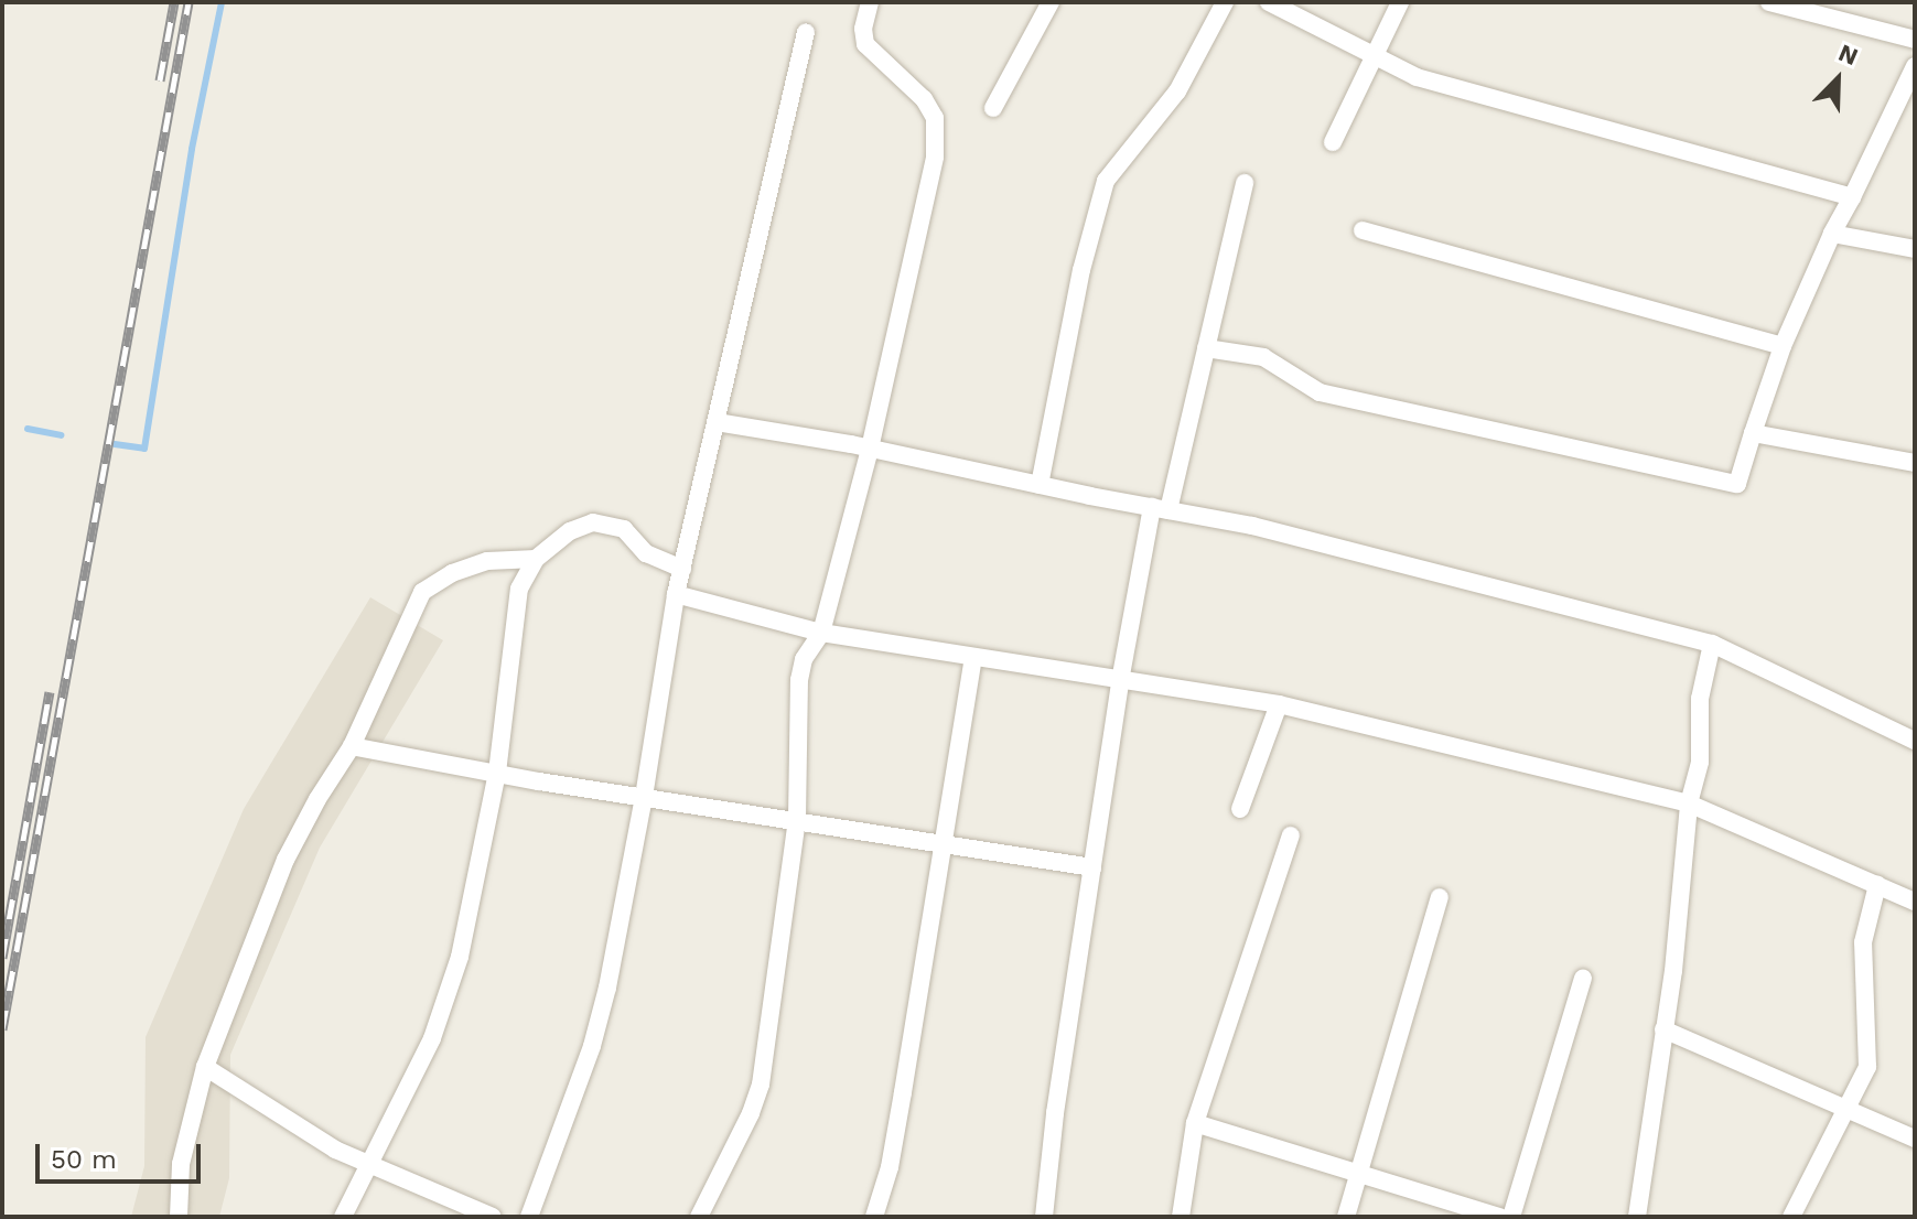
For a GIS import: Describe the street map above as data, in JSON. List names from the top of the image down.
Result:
{
  "scale_bar": "50 m",
  "north": "top right"
}
